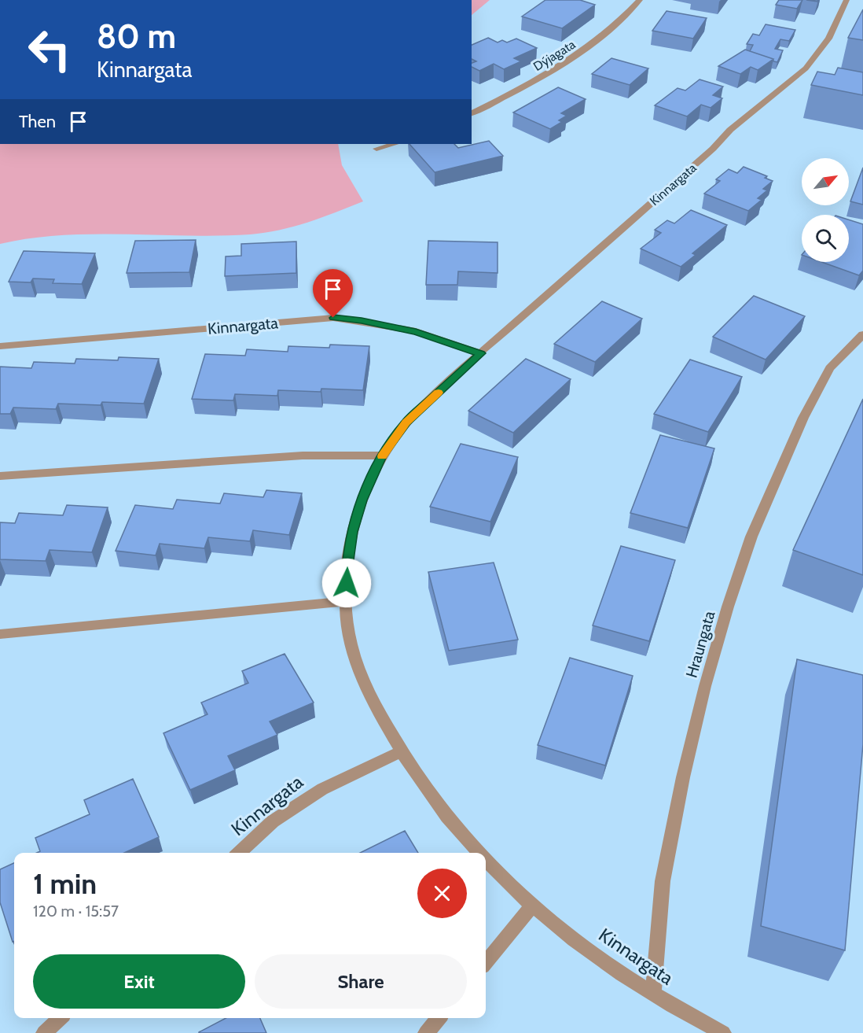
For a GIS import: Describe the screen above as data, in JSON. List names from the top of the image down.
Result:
{
  "streets": {
    "street": ["Dýjagata", "Kinnargata", "Hraungata"]
  },
  "crossings": [
    ["Kinnargata", "Hraungata"]
  ],
  "north": "top right",
  "page": {
    "turn": ["80 m", "Kinnargata"],
    "then": "Then",
    "heading": ["1 min", "120 m · 15:57"],
    "buttons": ["Exit", "Share"]
  }
}
